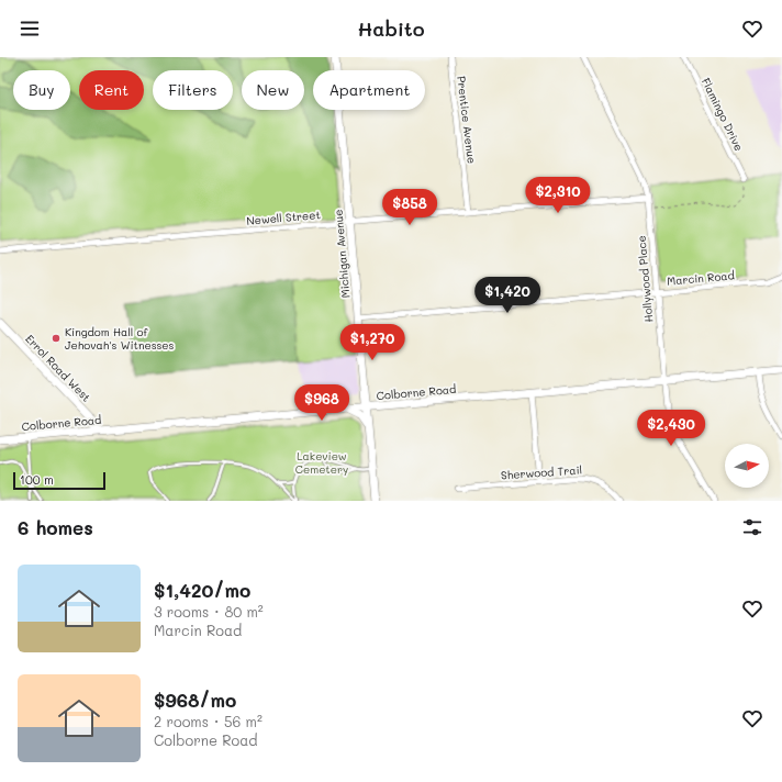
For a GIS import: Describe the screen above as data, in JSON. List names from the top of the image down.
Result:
{
  "streets": {
    "street": [
      "Flamingo Drive",
      "Prentice Avenue",
      "Newell Street",
      "Michigan Avenue",
      "Marcin Road",
      "Hollywood Place",
      "Errol Road West",
      "Colborne Road",
      "Sherwood Trail"
    ]
  },
  "crossings": [
    ["Prentice Avenue", "Newell Street"],
    ["Newell Street", "Michigan Avenue"],
    ["Newell Street", "Hollywood Place"],
    ["Michigan Avenue", "Marcin Road"],
    ["Michigan Avenue", "Colborne Road"],
    ["Marcin Road", "Hollywood Place"],
    ["Hollywood Place", "Colborne Road"],
    ["Errol Road West", "Colborne Road"]
  ],
  "parks": ["Lakeview Cemetery"],
  "places": ["Kingdom Hall of Jehovah's Witnesses"],
  "scale_bar": "100 m",
  "north": "right",
  "page": {
    "header": "Habito",
    "chip": [
      "Buy",
      "Rent",
      "Filters",
      "New",
      "Apartment"
    ],
    "price": [
      "$2,310",
      "$858",
      "$1,420",
      "$1,270",
      "$968",
      "$2,430"
    ],
    "scale": "100 m",
    "heading": "6 homes",
    "list": [
      {
        "name": "$1,420/mo",
        "note": "3 rooms · 80 m² · Marcin Road"
      },
      {
        "name": "$968/mo",
        "note": "2 rooms · 56 m² · Colborne Road"
      }
    ]
  }
}
